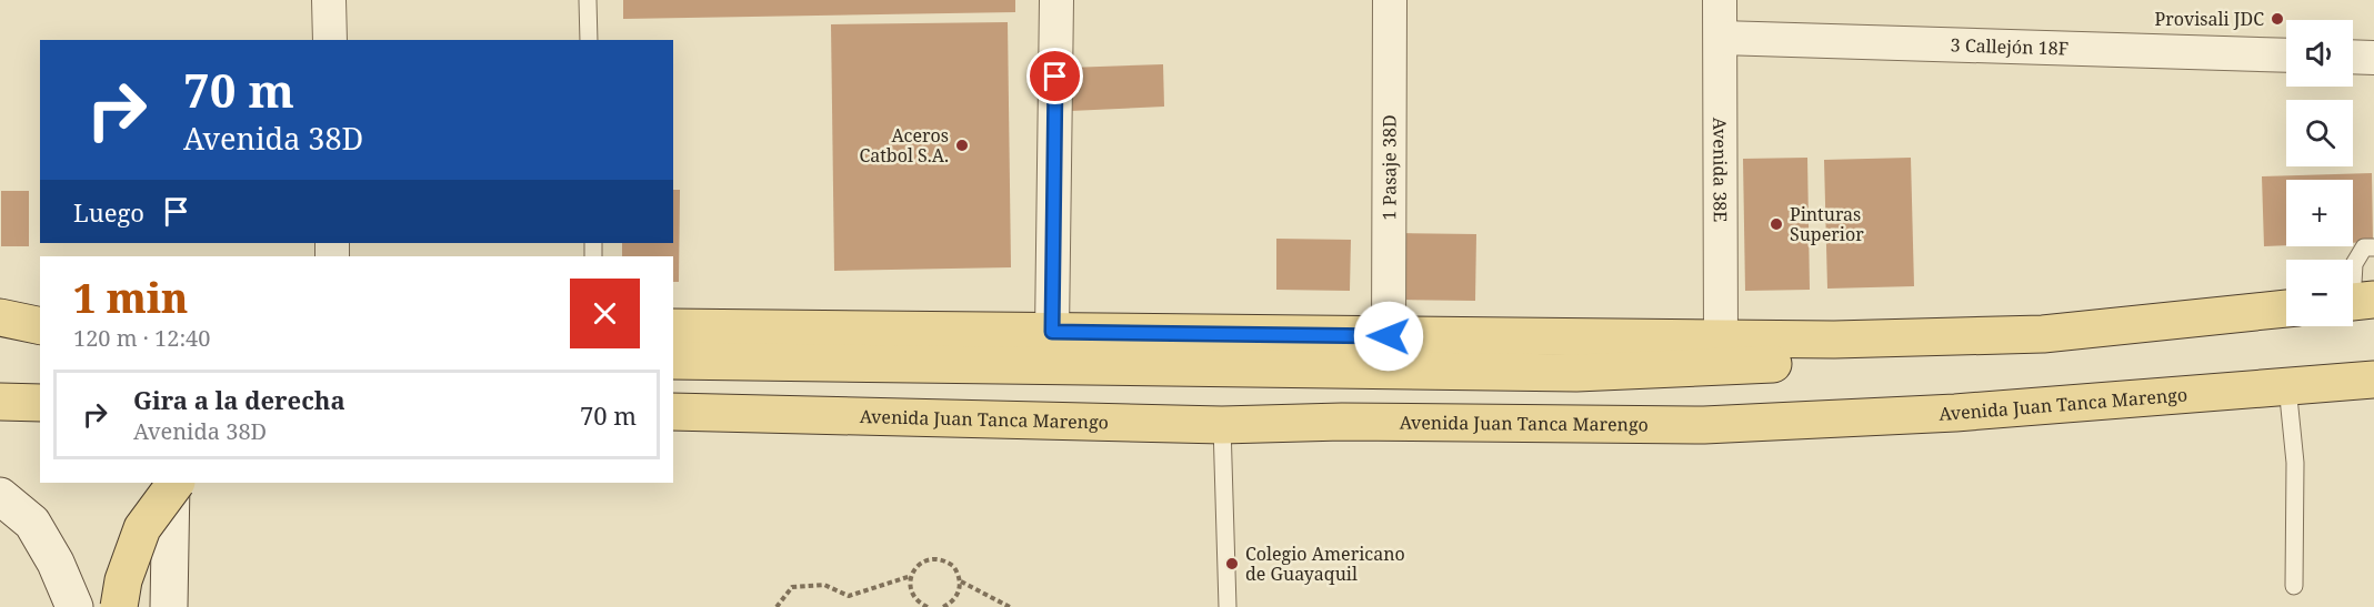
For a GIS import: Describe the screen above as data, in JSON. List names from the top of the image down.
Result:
{
  "streets": {
    "main road": ["Avenida Juan Tanca Marengo"],
    "street": ["3 Callejón 18F", "1 Pasaje 38D", "Avenida 38E"]
  },
  "crossings": [
    ["3 Callejón 18F", "Avenida 38E"]
  ],
  "places": [
    "Provisali JDC",
    "Aceros Catbol S.A.",
    "Pinturas Superior",
    "Colegio Americano de Guayaquil"
  ],
  "page": {
    "map_buttons": ["+", "−"],
    "turn": ["70 m", "Avenida 38D"],
    "then": "Luego",
    "heading": ["1 min", "120 m · 12:40"],
    "list": [
      {
        "name": "Gira a la derecha",
        "note": "Avenida 38D",
        "value": "70 m"
      }
    ]
  }
}
